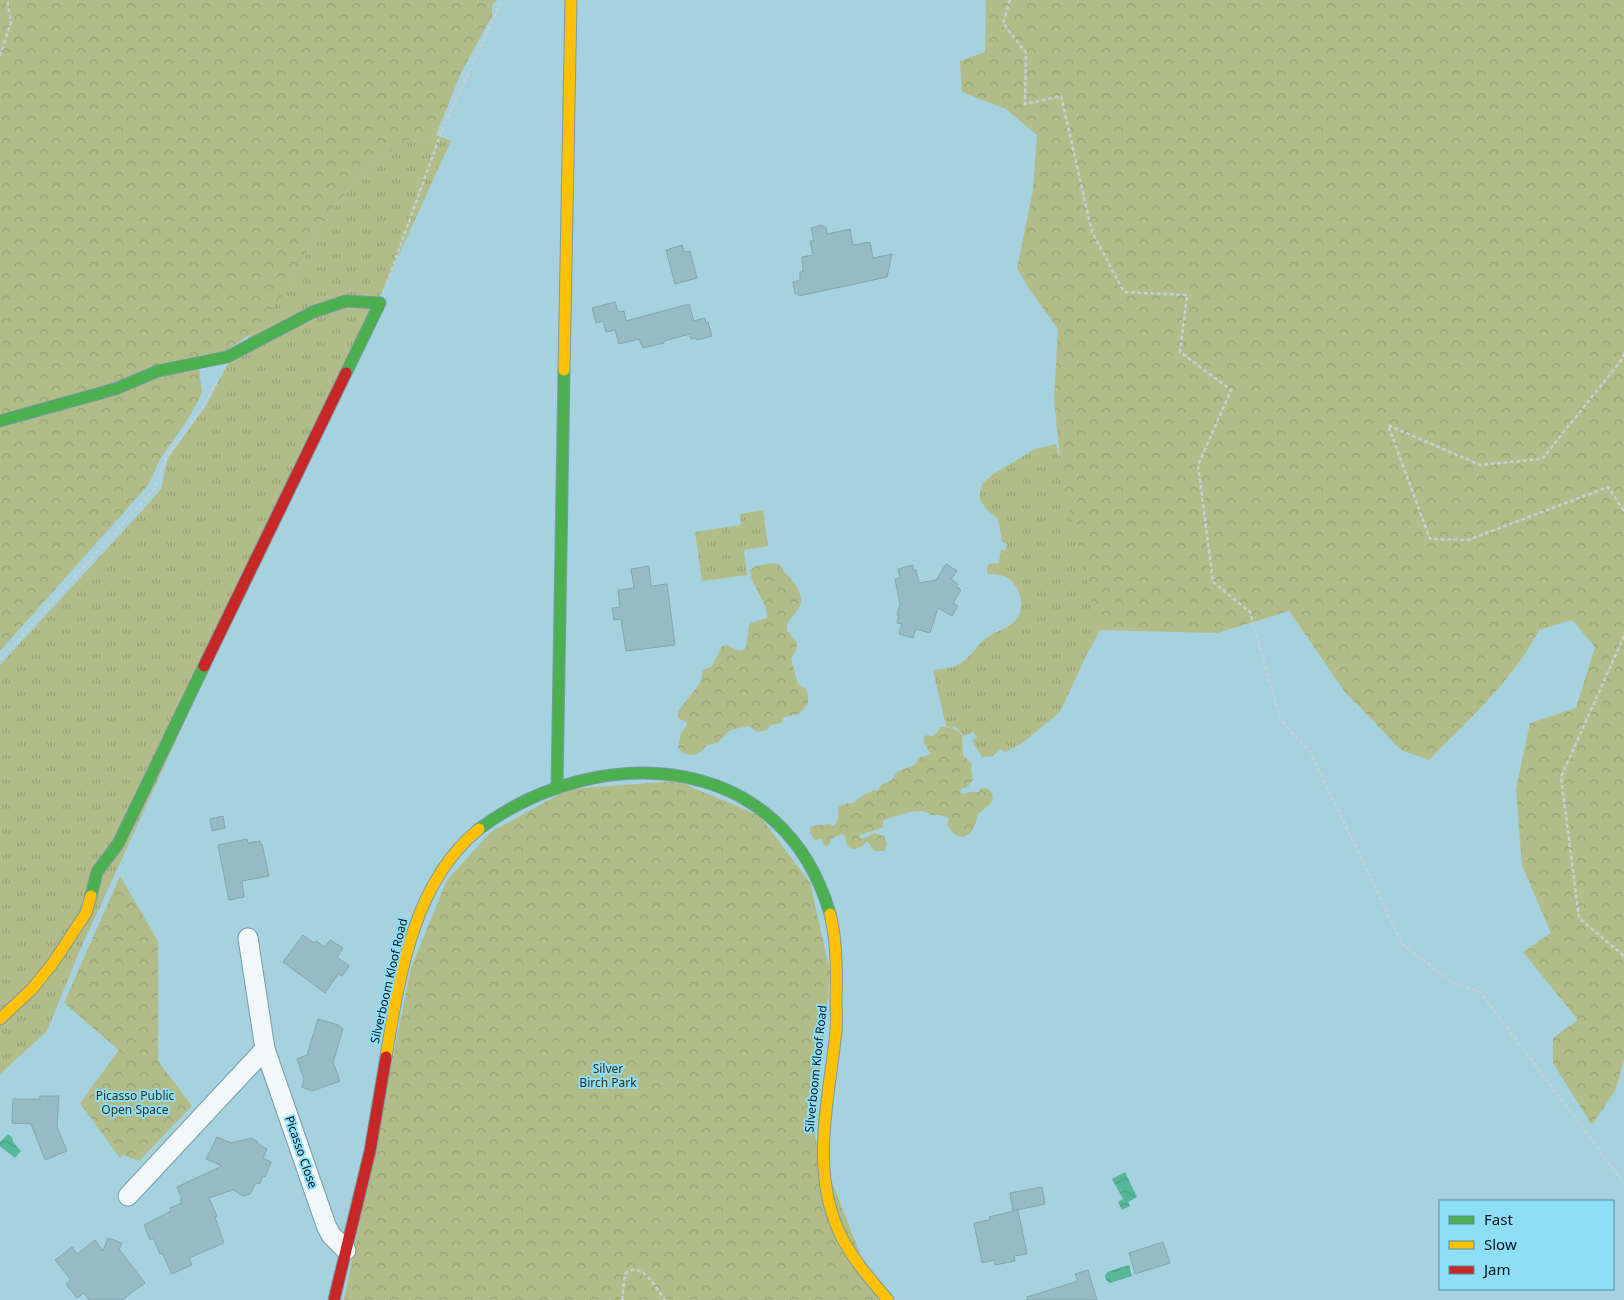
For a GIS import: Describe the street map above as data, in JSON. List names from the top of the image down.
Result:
{
  "streets": {
    "street": ["Silverboom Kloof Road", "Picasso Close"]
  },
  "crossings": [
    ["Silverboom Kloof Road", "Picasso Close"]
  ],
  "parks": ["Silver Birch Park", "Picasso Public Open Space"],
  "legend": ["Fast", "Slow", "Jam"]
}
